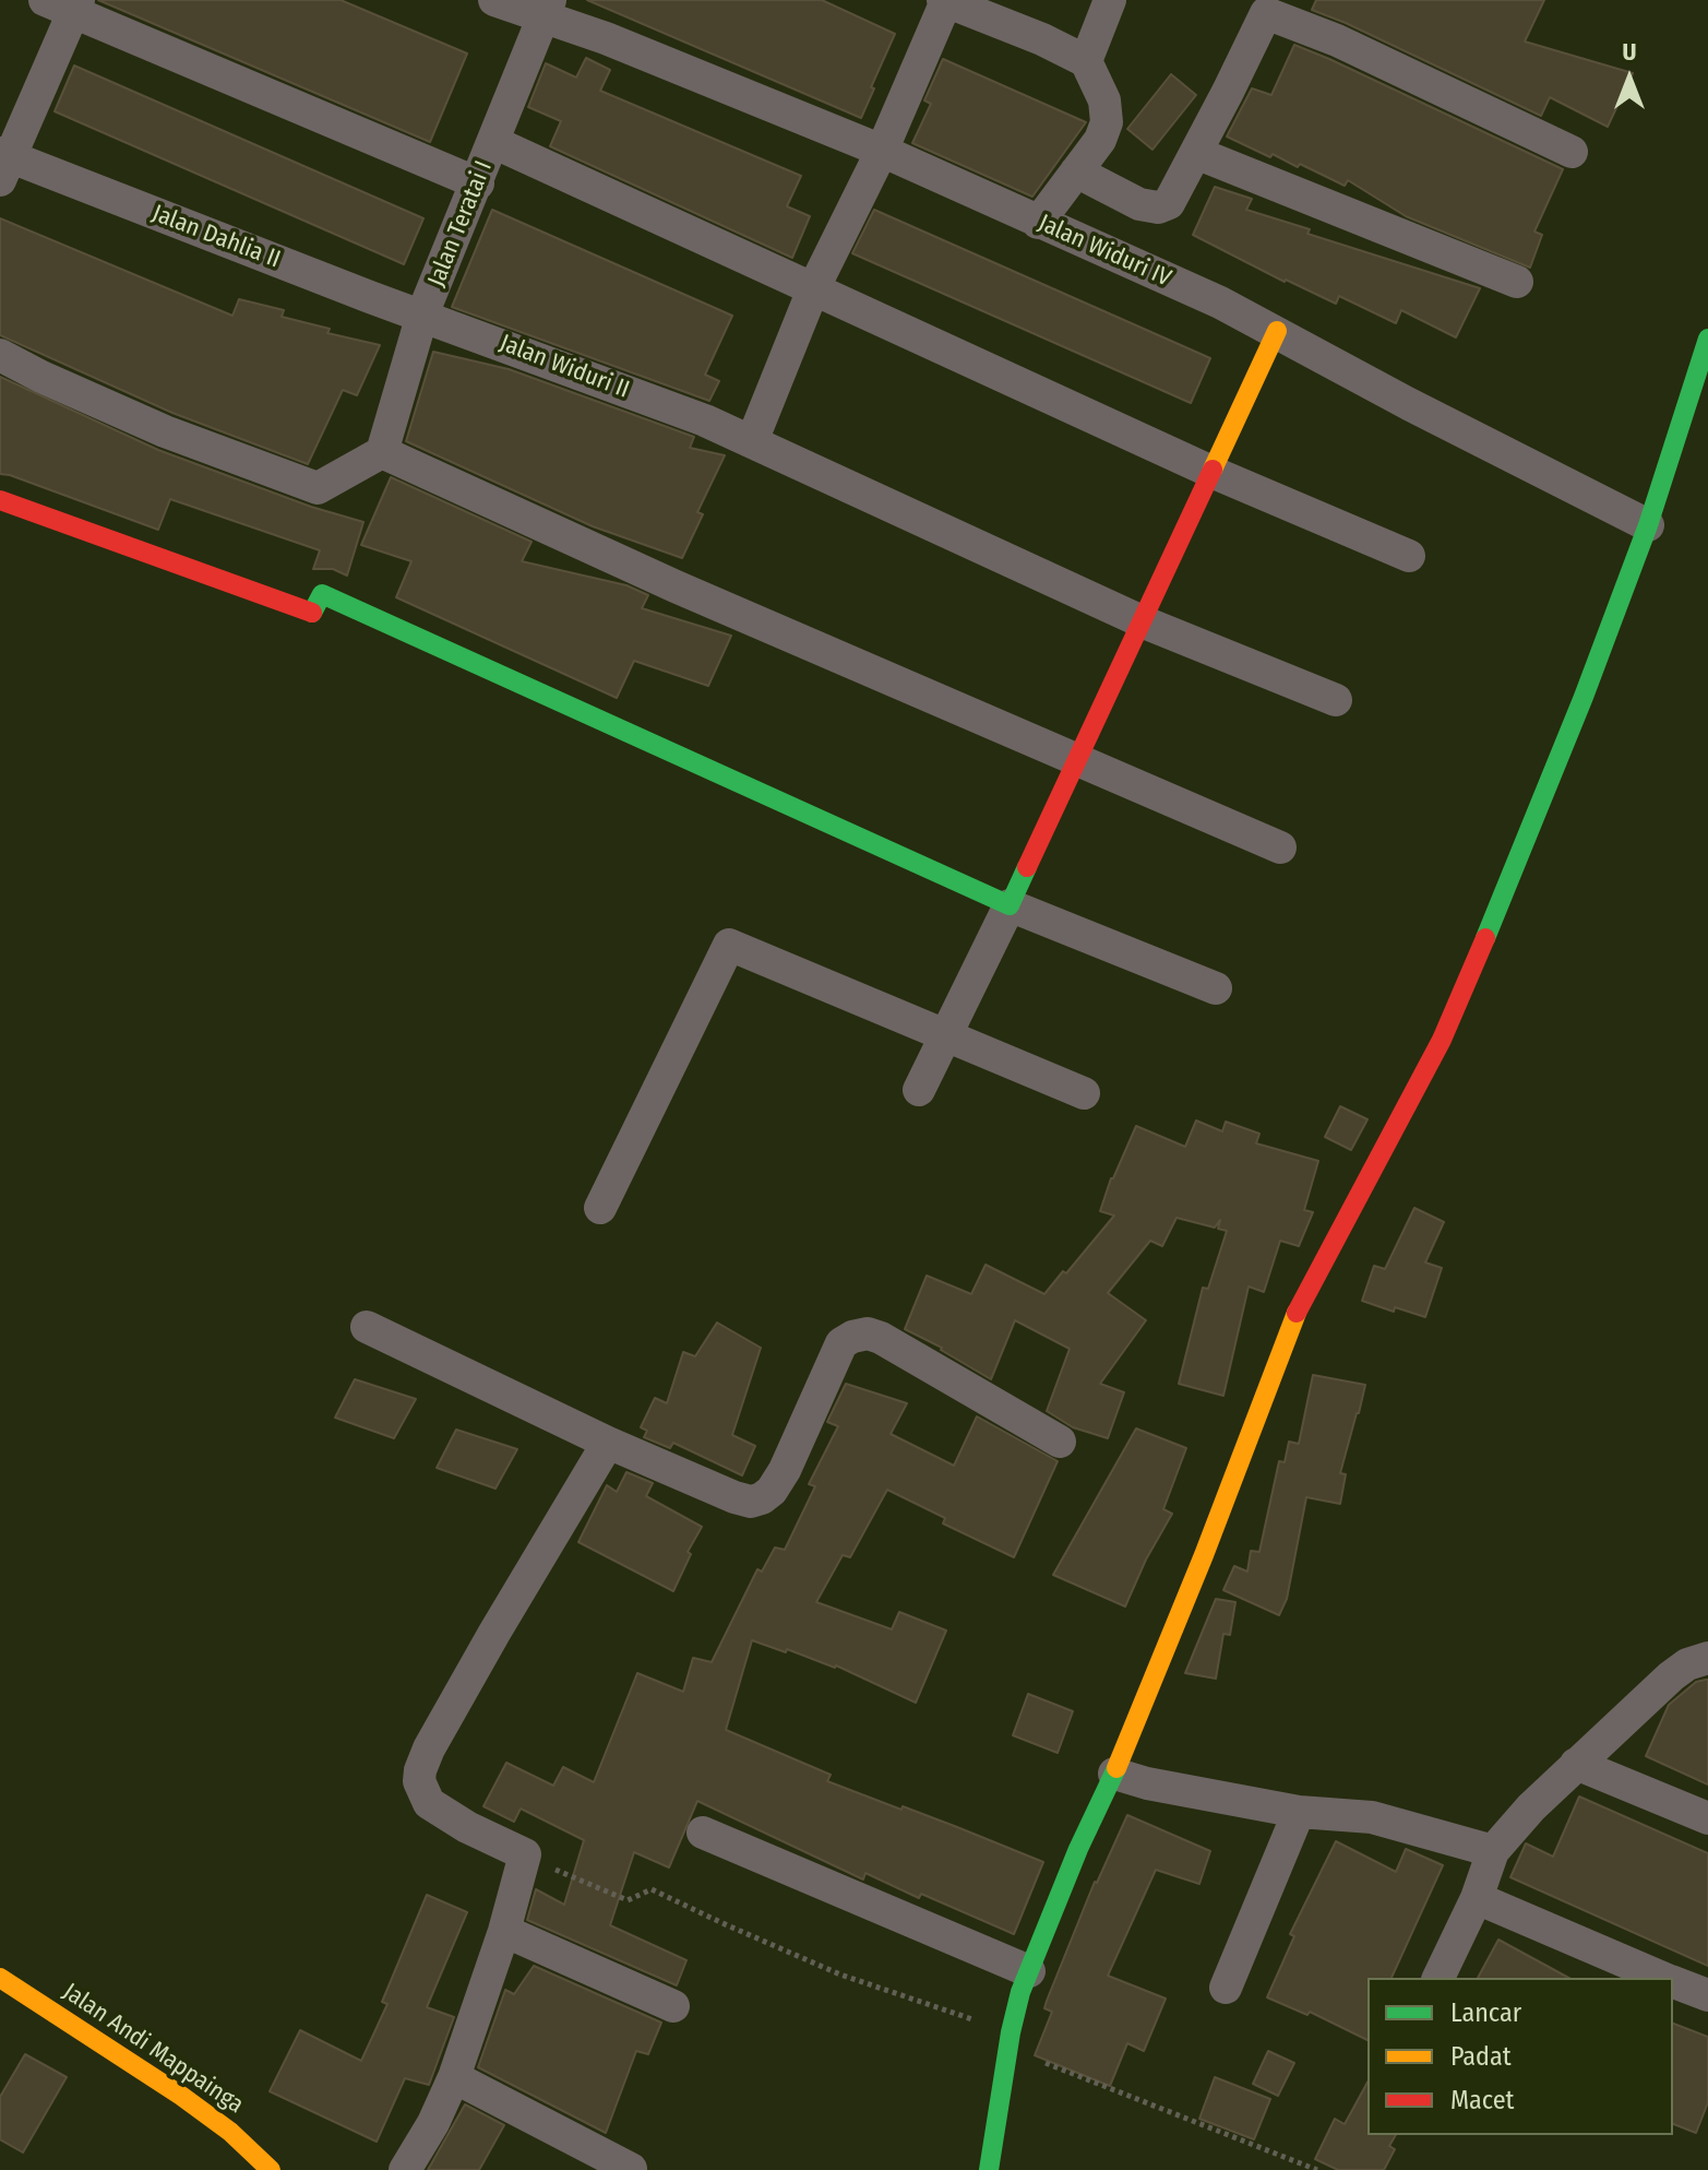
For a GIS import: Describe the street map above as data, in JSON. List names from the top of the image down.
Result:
{
  "streets": {
    "street": [
      "Jalan Teratai I",
      "Jalan Dahlia II",
      "Jalan Widuri IV",
      "Jalan Widuri II",
      "Jalan Andi Mappainga"
    ]
  },
  "crossings": [
    ["Jalan Teratai I", "Jalan Dahlia II"],
    ["Jalan Teratai I", "Jalan Widuri IV"],
    ["Jalan Teratai I", "Jalan Widuri II"],
    ["Jalan Dahlia II", "Jalan Widuri II"]
  ],
  "legend": ["Lancar", "Padat", "Macet"],
  "north": "top"
}
